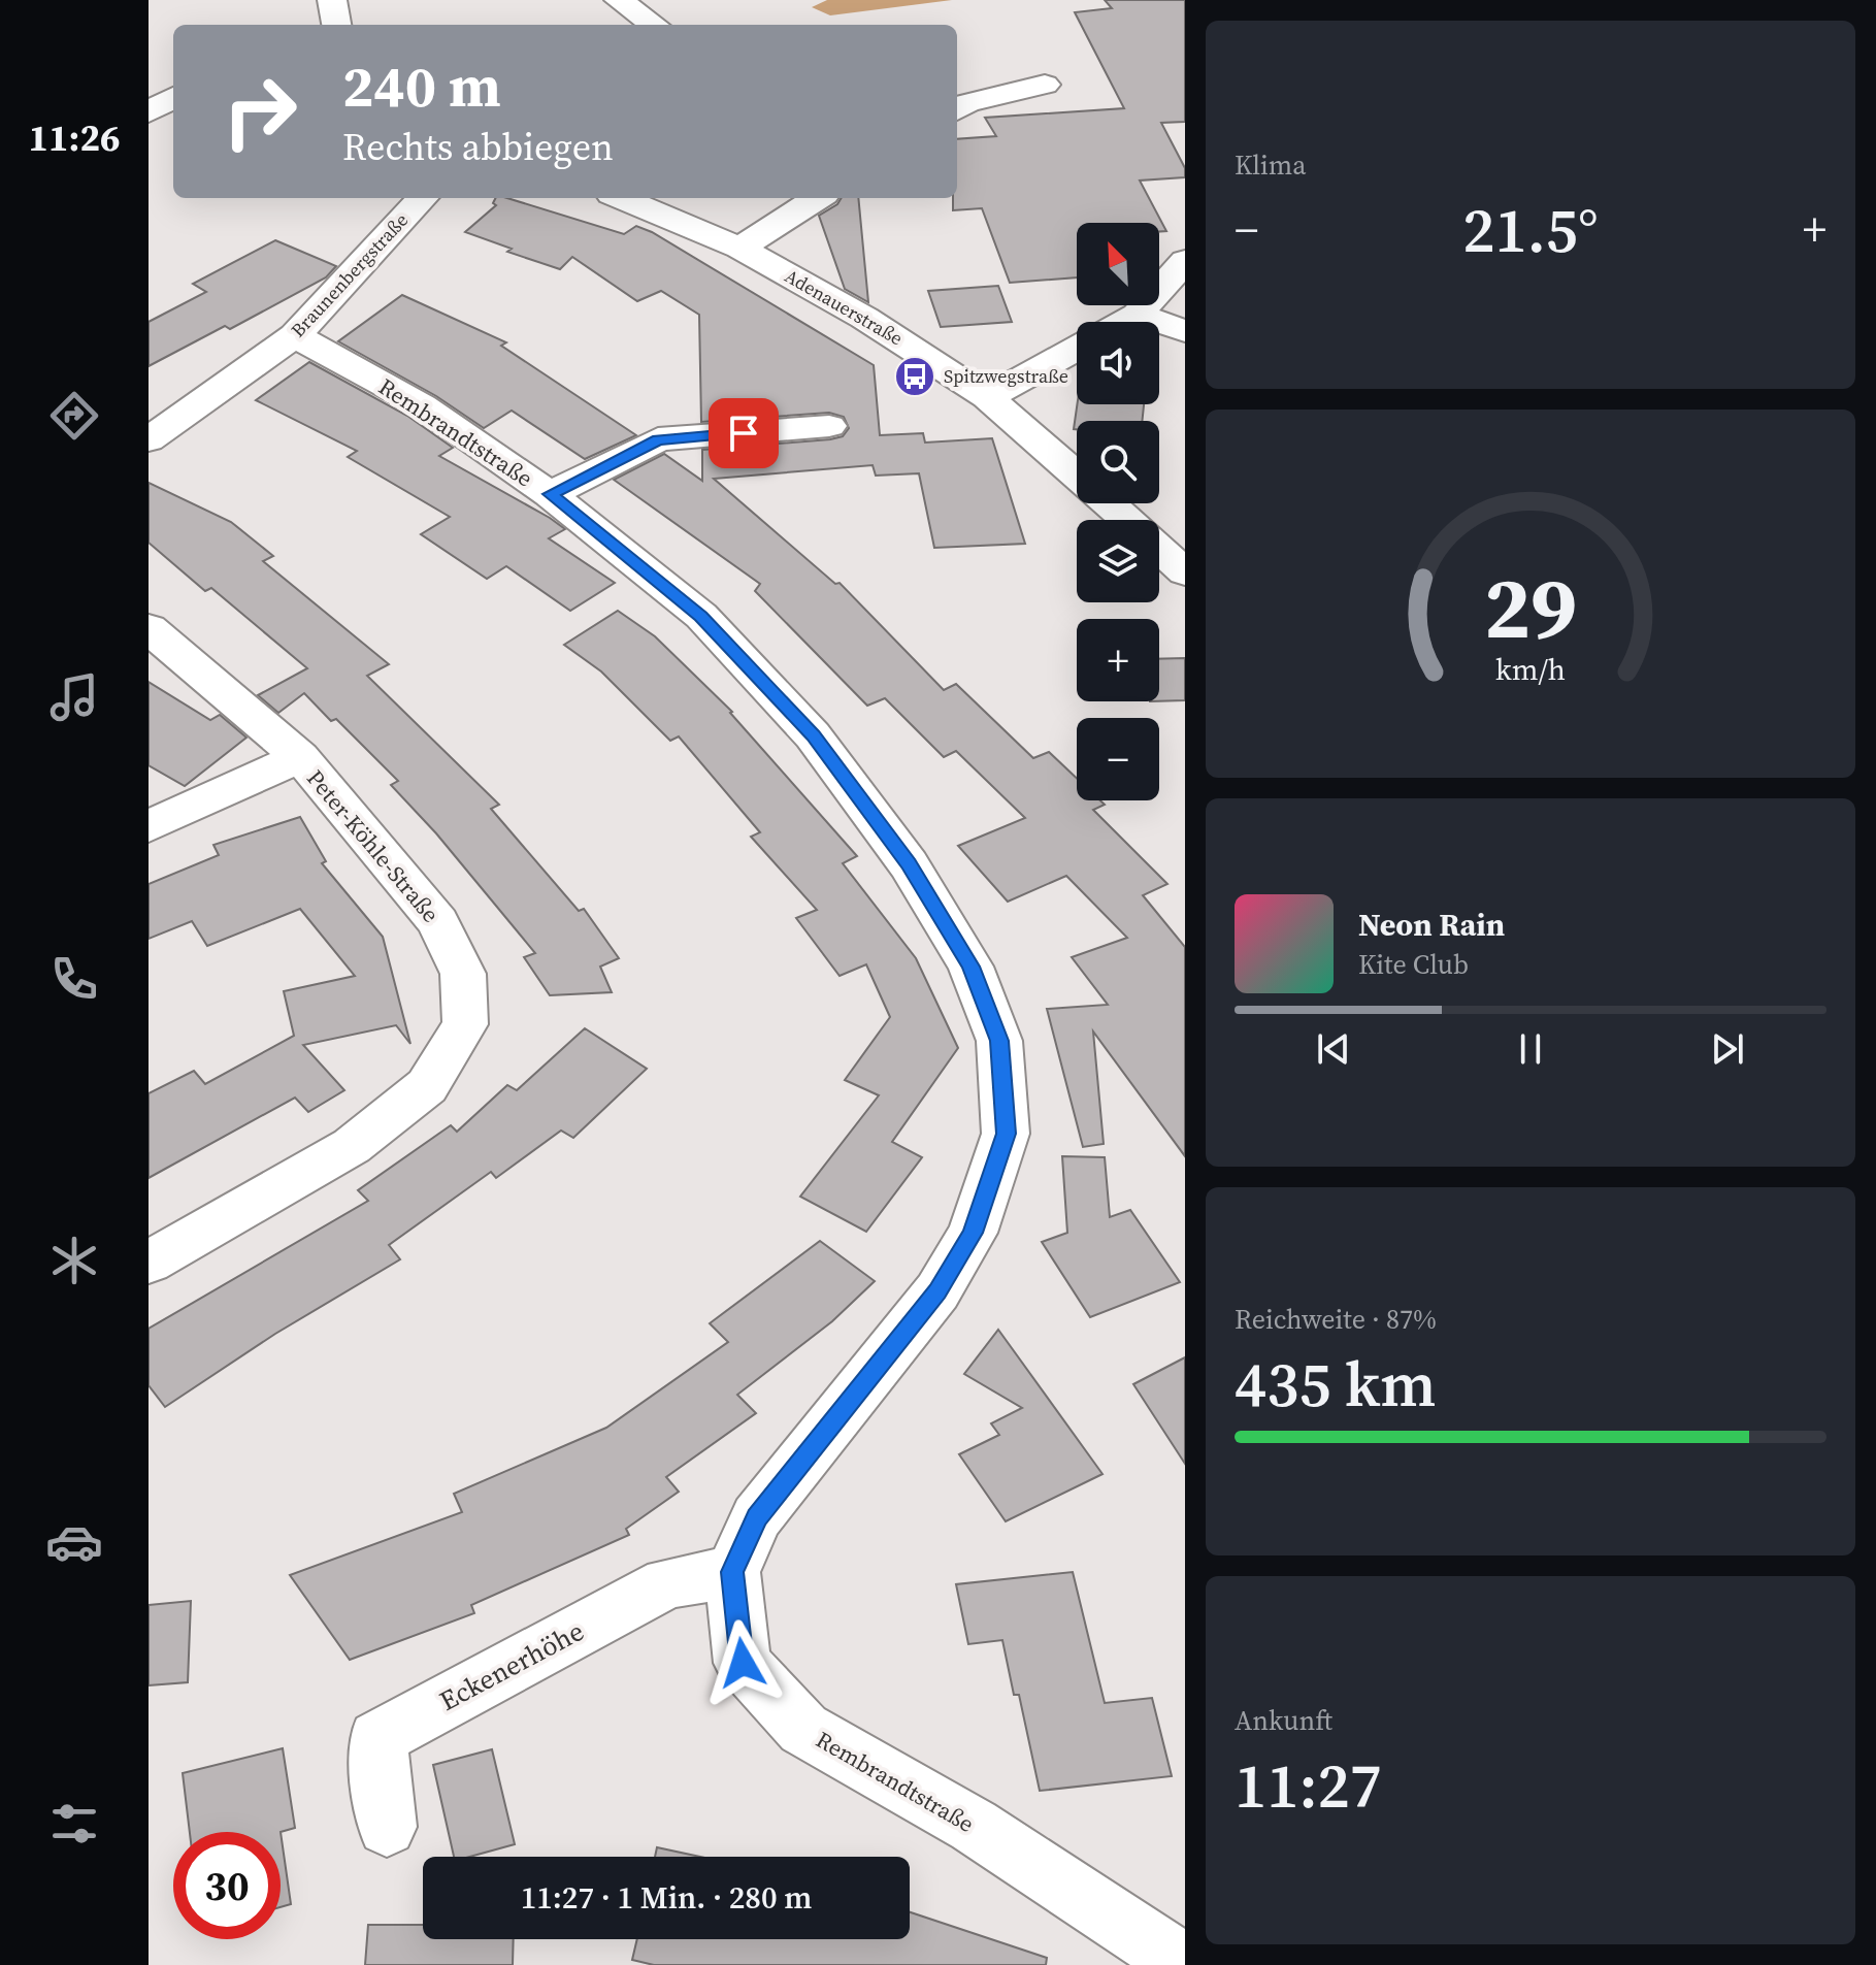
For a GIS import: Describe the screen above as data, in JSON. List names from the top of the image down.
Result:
{
  "streets": {
    "street": [
      "Braunenbergstraße",
      "Adenauerstraße",
      "Rembrandtstraße",
      "Peter-Köhle-Straße",
      "Eckenerhöhe"
    ]
  },
  "crossings": [
    ["Braunenbergstraße", "Rembrandtstraße"],
    ["Rembrandtstraße", "Eckenerhöhe"]
  ],
  "places": {
    "bus stop": ["Spitzwegstraße"]
  },
  "north": "top left",
  "page": {
    "tabs": "11:26",
    "tile": [
      "Klima",
      ["Reichweite · 87%", "435 km"],
      ["Ankunft", "11:27"]
    ],
    "turn": ["240 m", "Rechts abbiegen"],
    "heat": ["−", "21.5°", "+"],
    "map_buttons": ["+", "−"],
    "song": ["Neon Rain", "Kite Club"],
    "limit": "30",
    "trip": "11:27 · 1 Min. · 280 m",
    "gauge": ["29", "km/h"]
  }
}
